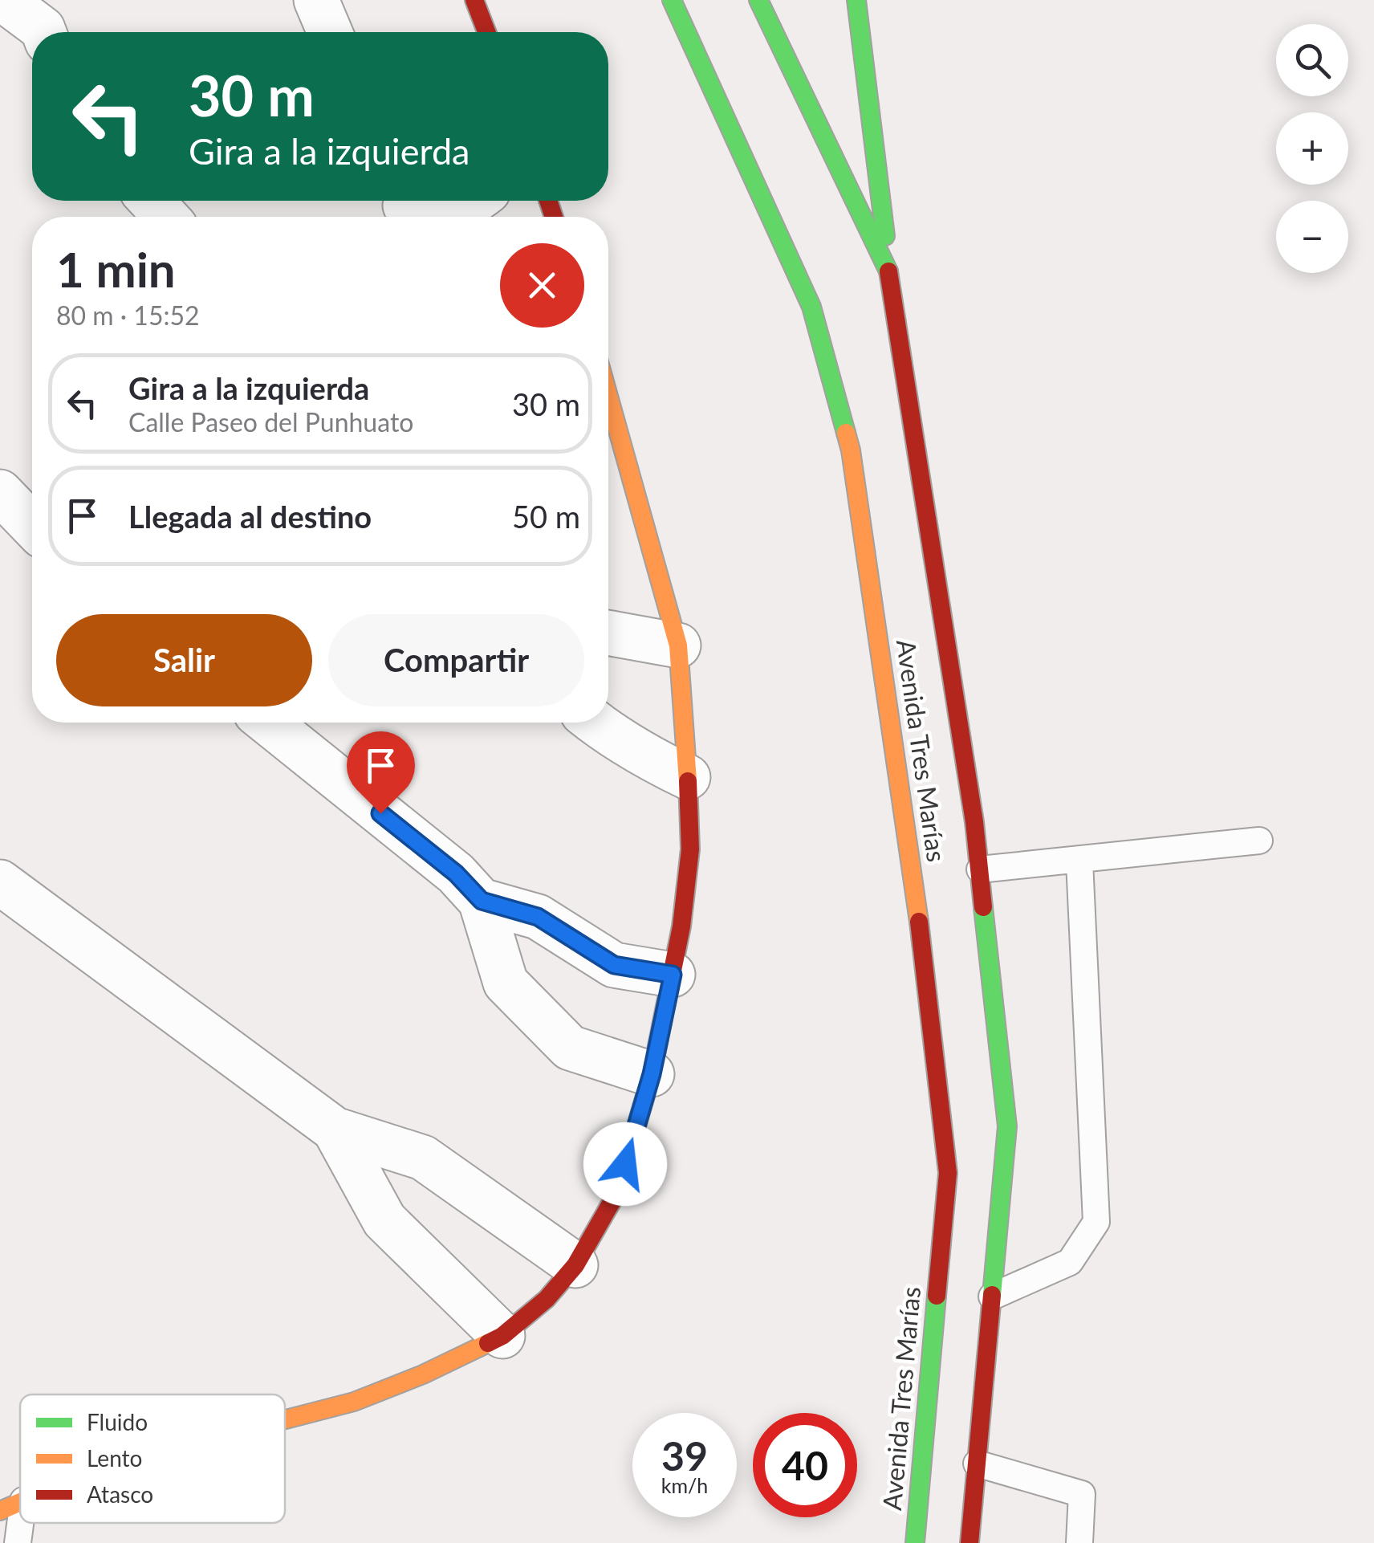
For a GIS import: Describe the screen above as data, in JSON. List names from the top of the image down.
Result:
{
  "streets": {
    "main road": ["Avenida Tres Marías"]
  },
  "legend": ["Fluido", "Lento", "Atasco"],
  "page": {
    "map_buttons": ["+", "−"],
    "turn": ["30 m", "Gira a la izquierda"],
    "heading": ["1 min", "80 m · 15:52"],
    "list": [
      {
        "name": "Gira a la izquierda",
        "note": "Calle Paseo del Punhuato",
        "value": "30 m"
      },
      {
        "name": "Llegada al destino",
        "value": "50 m"
      }
    ],
    "buttons": ["Salir", "Compartir"],
    "speed": "39 km/h",
    "limit": "40"
  }
}
